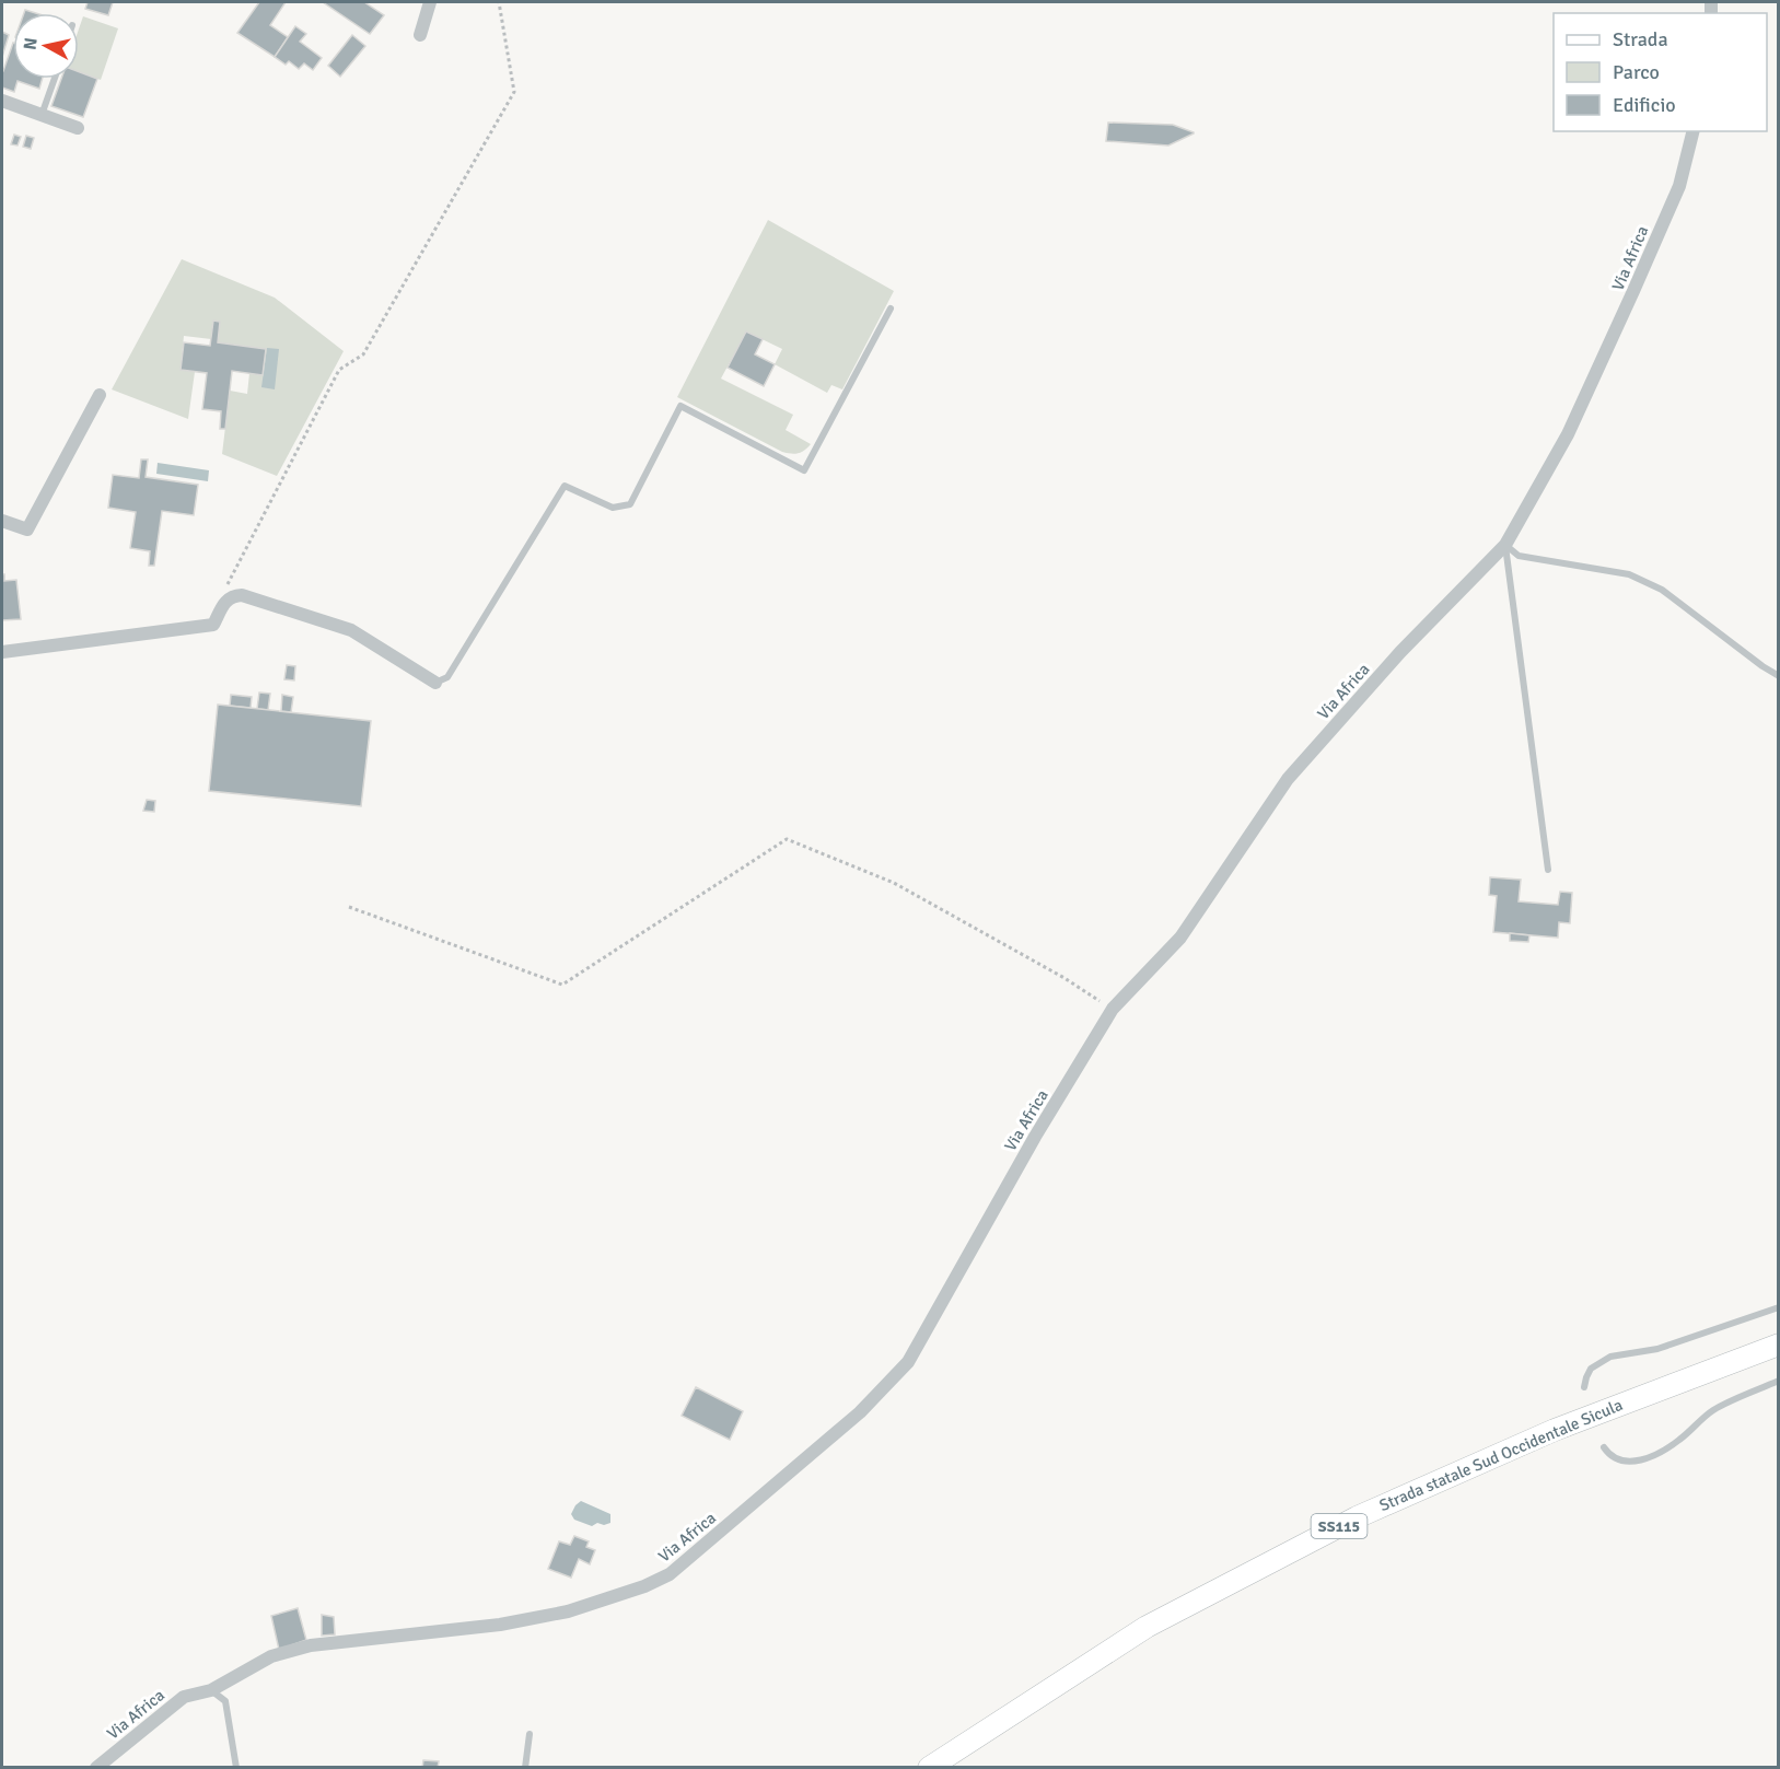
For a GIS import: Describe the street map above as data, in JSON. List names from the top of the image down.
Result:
{
  "streets": {
    "main road": ["Strada statale Sud Occidentale Sicula", "SS115"],
    "street": ["Via Africa"]
  },
  "legend": ["Strada", "Parco", "Edificio"],
  "north": "left"
}
